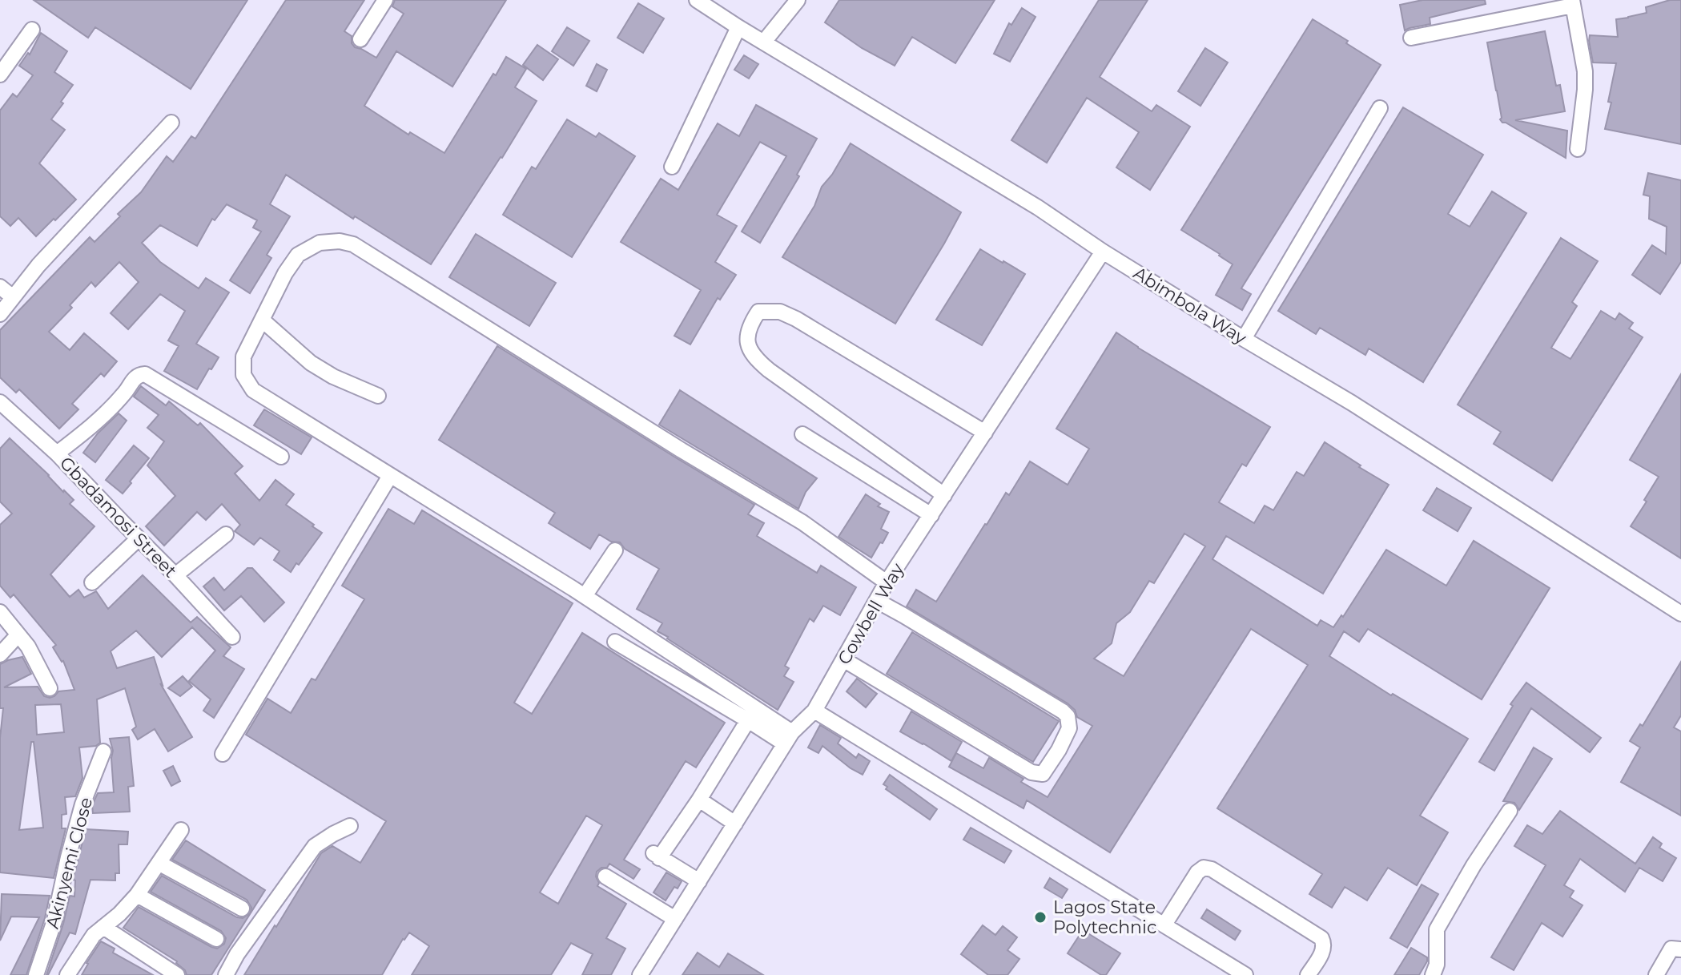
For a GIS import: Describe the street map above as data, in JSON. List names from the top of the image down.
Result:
{
  "streets": {
    "street": [
      "Abimbola Way",
      "Gbadamosi Street",
      "Cowbell Way",
      "Akinyemi Close"
    ]
  },
  "crossings": [
    ["Abimbola Way", "Cowbell Way"]
  ],
  "places": ["Lagos State Polytechnic"]
}
